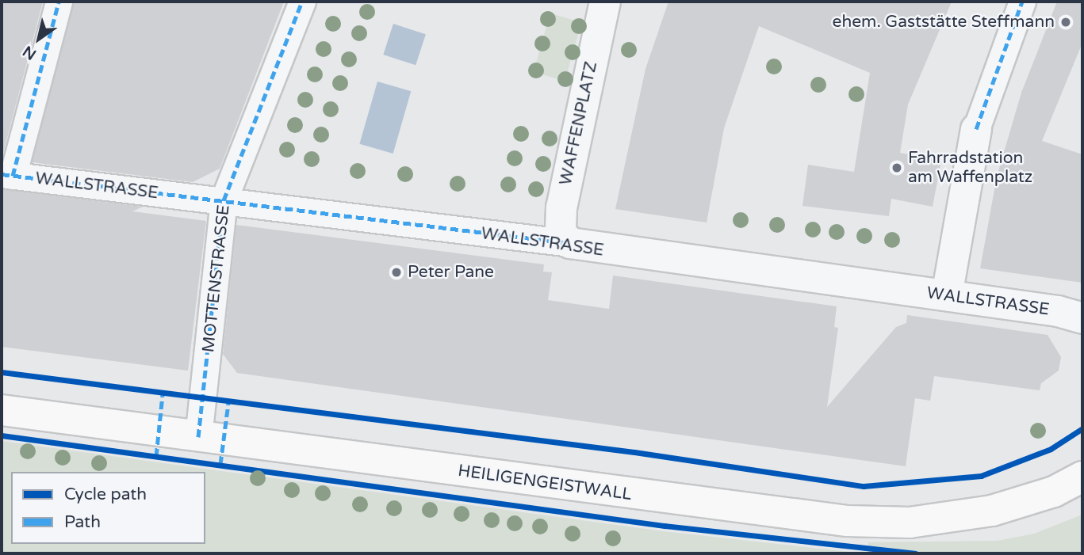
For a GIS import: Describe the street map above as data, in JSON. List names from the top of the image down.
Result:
{
  "streets": {
    "main road": ["HEILIGENGEISTWALL"],
    "street": ["WAFFENPLATZ", "WALLSTRASSE", "MOTTENSTRASSE"]
  },
  "crossings": [
    ["WAFFENPLATZ", "WALLSTRASSE"],
    ["WALLSTRASSE", "MOTTENSTRASSE"],
    ["MOTTENSTRASSE", "HEILIGENGEISTWALL"]
  ],
  "places": ["ehem. Gaststätte Steffmann", "Fahrradstation am Waffenplatz", "Peter Pane"],
  "legend": ["Cycle path", "Path"],
  "north": "bottom left"
}
